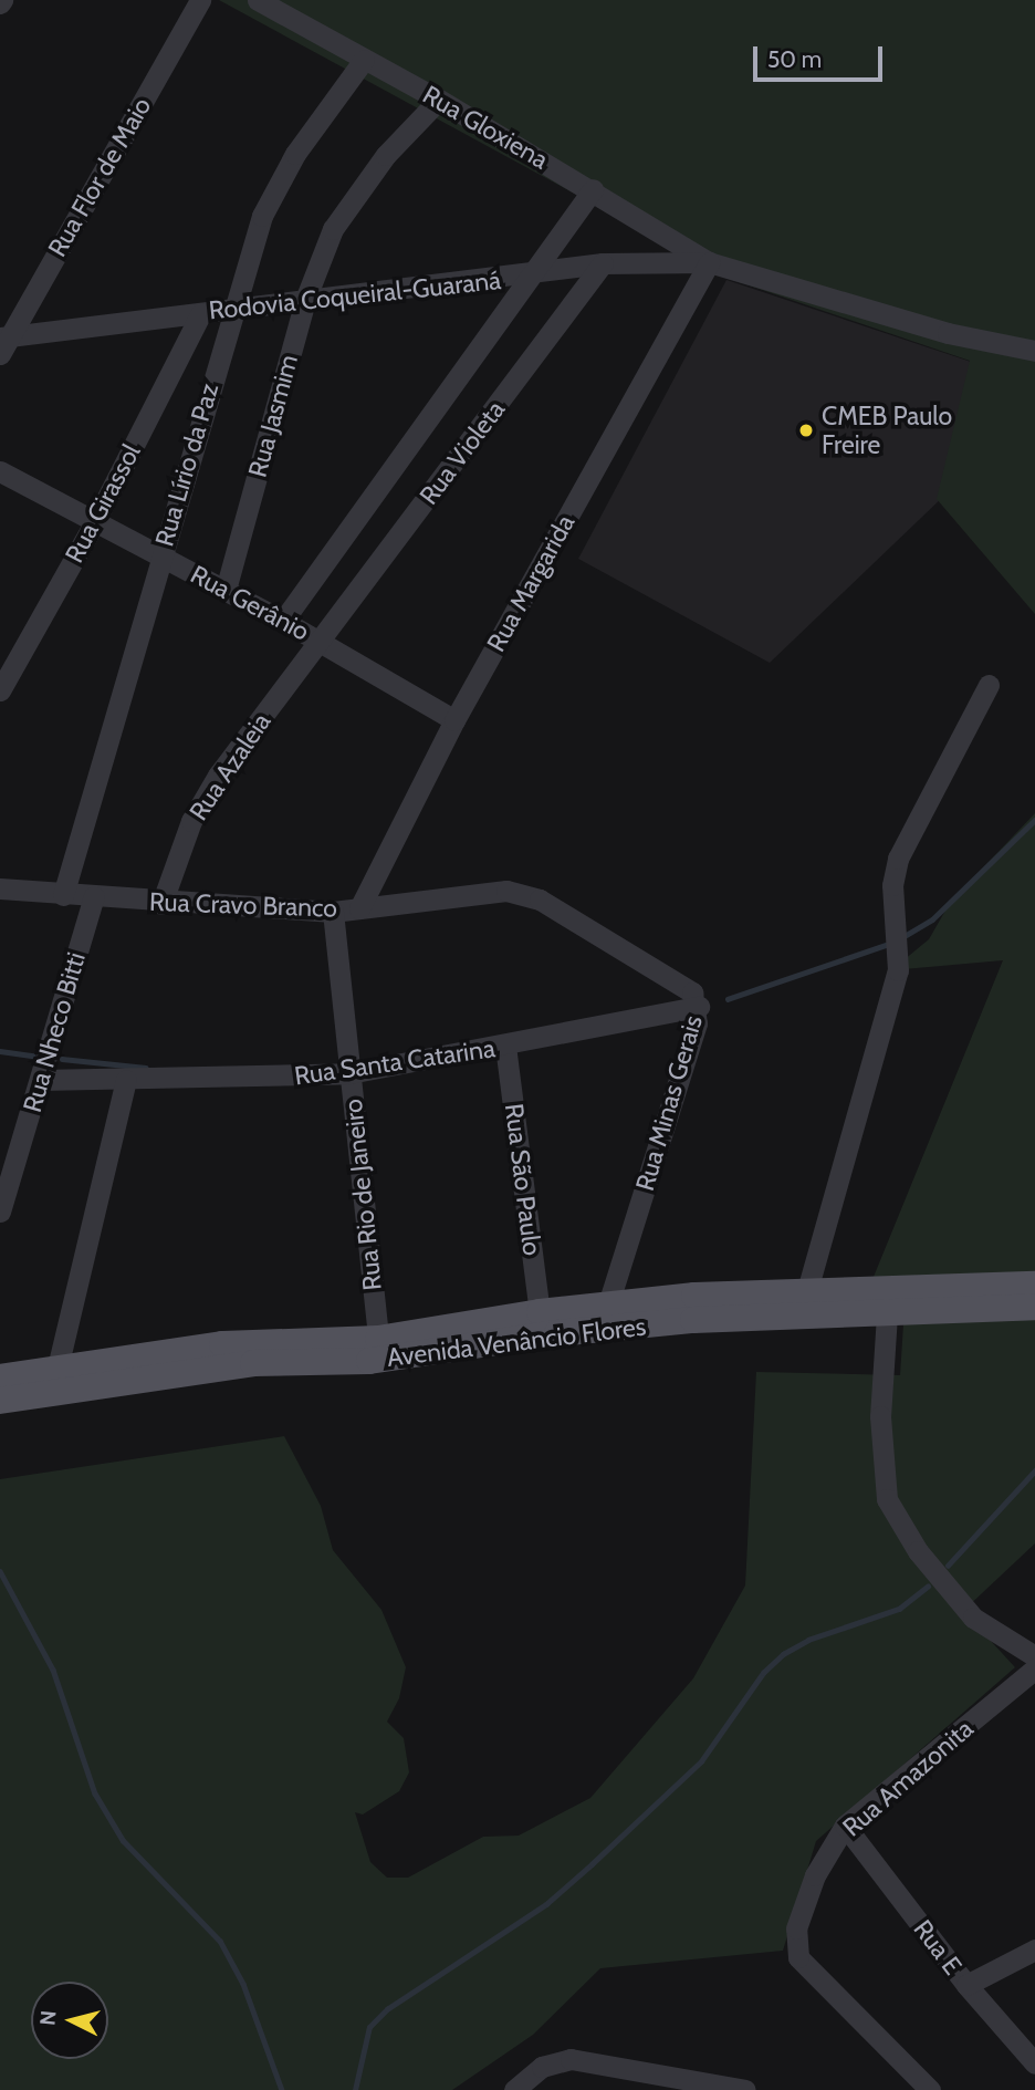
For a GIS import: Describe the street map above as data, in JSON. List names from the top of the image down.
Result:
{
  "streets": {
    "main road": ["Avenida Venâncio Flores"],
    "street": [
      "Rua Gloxiena",
      "Rua Flor de Maio",
      "Rodovia Coqueiral-Guaraná",
      "Rua Jasmim",
      "Rua Violeta",
      "Rua Lírio da Paz",
      "Rua Girassol",
      "Rua Margarida",
      "Rua Gerânio",
      "Rua Azaleia",
      "Rua Cravo Branco",
      "Rua Nheco Bitti",
      "Rua Santa Catarina",
      "Rua Minas Gerais",
      "Rua São Paulo",
      "Rua Rio de Janeiro",
      "Rua Amazonita",
      "Rua E"
    ]
  },
  "crossings": [
    ["Rua Gloxiena", "Rodovia Coqueiral-Guaraná"],
    ["Rua Gloxiena", "Rua Jasmim"],
    ["Rua Gloxiena", "Rua Violeta"],
    ["Rua Gloxiena", "Rua Lírio da Paz"],
    ["Rua Gloxiena", "Rua Margarida"],
    ["Rua Flor de Maio", "Rodovia Coqueiral-Guaraná"],
    ["Rodovia Coqueiral-Guaraná", "Rua Jasmim"],
    ["Rodovia Coqueiral-Guaraná", "Rua Violeta"],
    ["Rodovia Coqueiral-Guaraná", "Rua Lírio da Paz"],
    ["Rodovia Coqueiral-Guaraná", "Rua Girassol"],
    ["Rodovia Coqueiral-Guaraná", "Rua Margarida"],
    ["Rua Jasmim", "Rua Gerânio"],
    ["Rua Violeta", "Rua Gerânio"],
    ["Rua Violeta", "Rua Azaleia"],
    ["Rua Lírio da Paz", "Rua Gerânio"],
    ["Rua Lírio da Paz", "Rua Cravo Branco"],
    ["Rua Girassol", "Rua Gerânio"],
    ["Rua Margarida", "Rua Gerânio"],
    ["Rua Margarida", "Rua Cravo Branco"],
    ["Rua Gerânio", "Rua Azaleia"],
    ["Rua Azaleia", "Rua Cravo Branco"],
    ["Rua Cravo Branco", "Rua Nheco Bitti"],
    ["Rua Cravo Branco", "Rua Minas Gerais"],
    ["Rua Cravo Branco", "Rua Rio de Janeiro"],
    ["Rua Nheco Bitti", "Rua Santa Catarina"],
    ["Rua Santa Catarina", "Rua Minas Gerais"],
    ["Rua Santa Catarina", "Rua São Paulo"],
    ["Rua Santa Catarina", "Rua Rio de Janeiro"],
    ["Rua Minas Gerais", "Avenida Venâncio Flores"],
    ["Rua São Paulo", "Avenida Venâncio Flores"],
    ["Rua Rio de Janeiro", "Avenida Venâncio Flores"],
    ["Rua Amazonita", "Rua E"]
  ],
  "places": ["CMEB Paulo Freire"],
  "scale_bar": "50 m",
  "north": "left"
}
